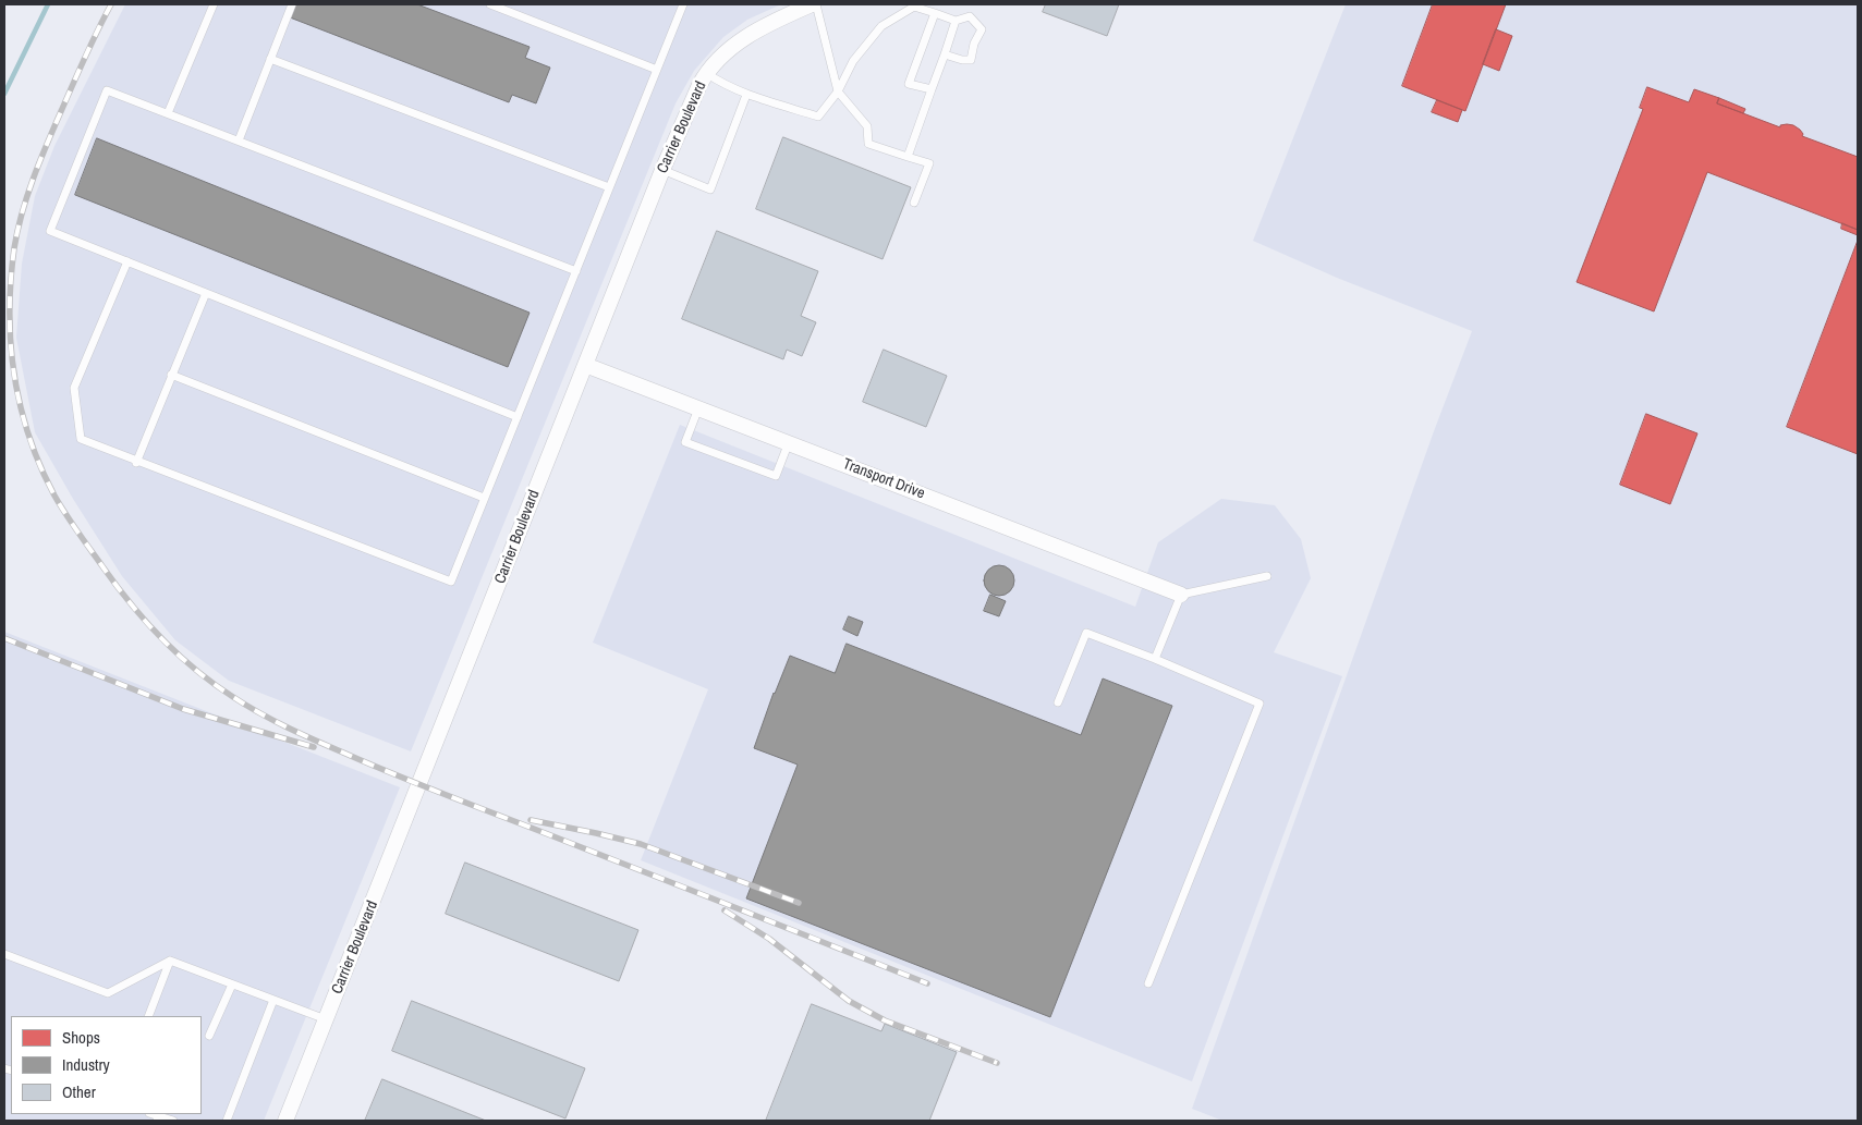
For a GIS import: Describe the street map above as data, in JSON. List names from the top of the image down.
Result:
{
  "streets": {
    "street": ["Carrier Boulevard", "Transport Drive"]
  },
  "crossings": [
    ["Carrier Boulevard", "Transport Drive"]
  ],
  "legend": ["Shops", "Industry", "Other"]
}
